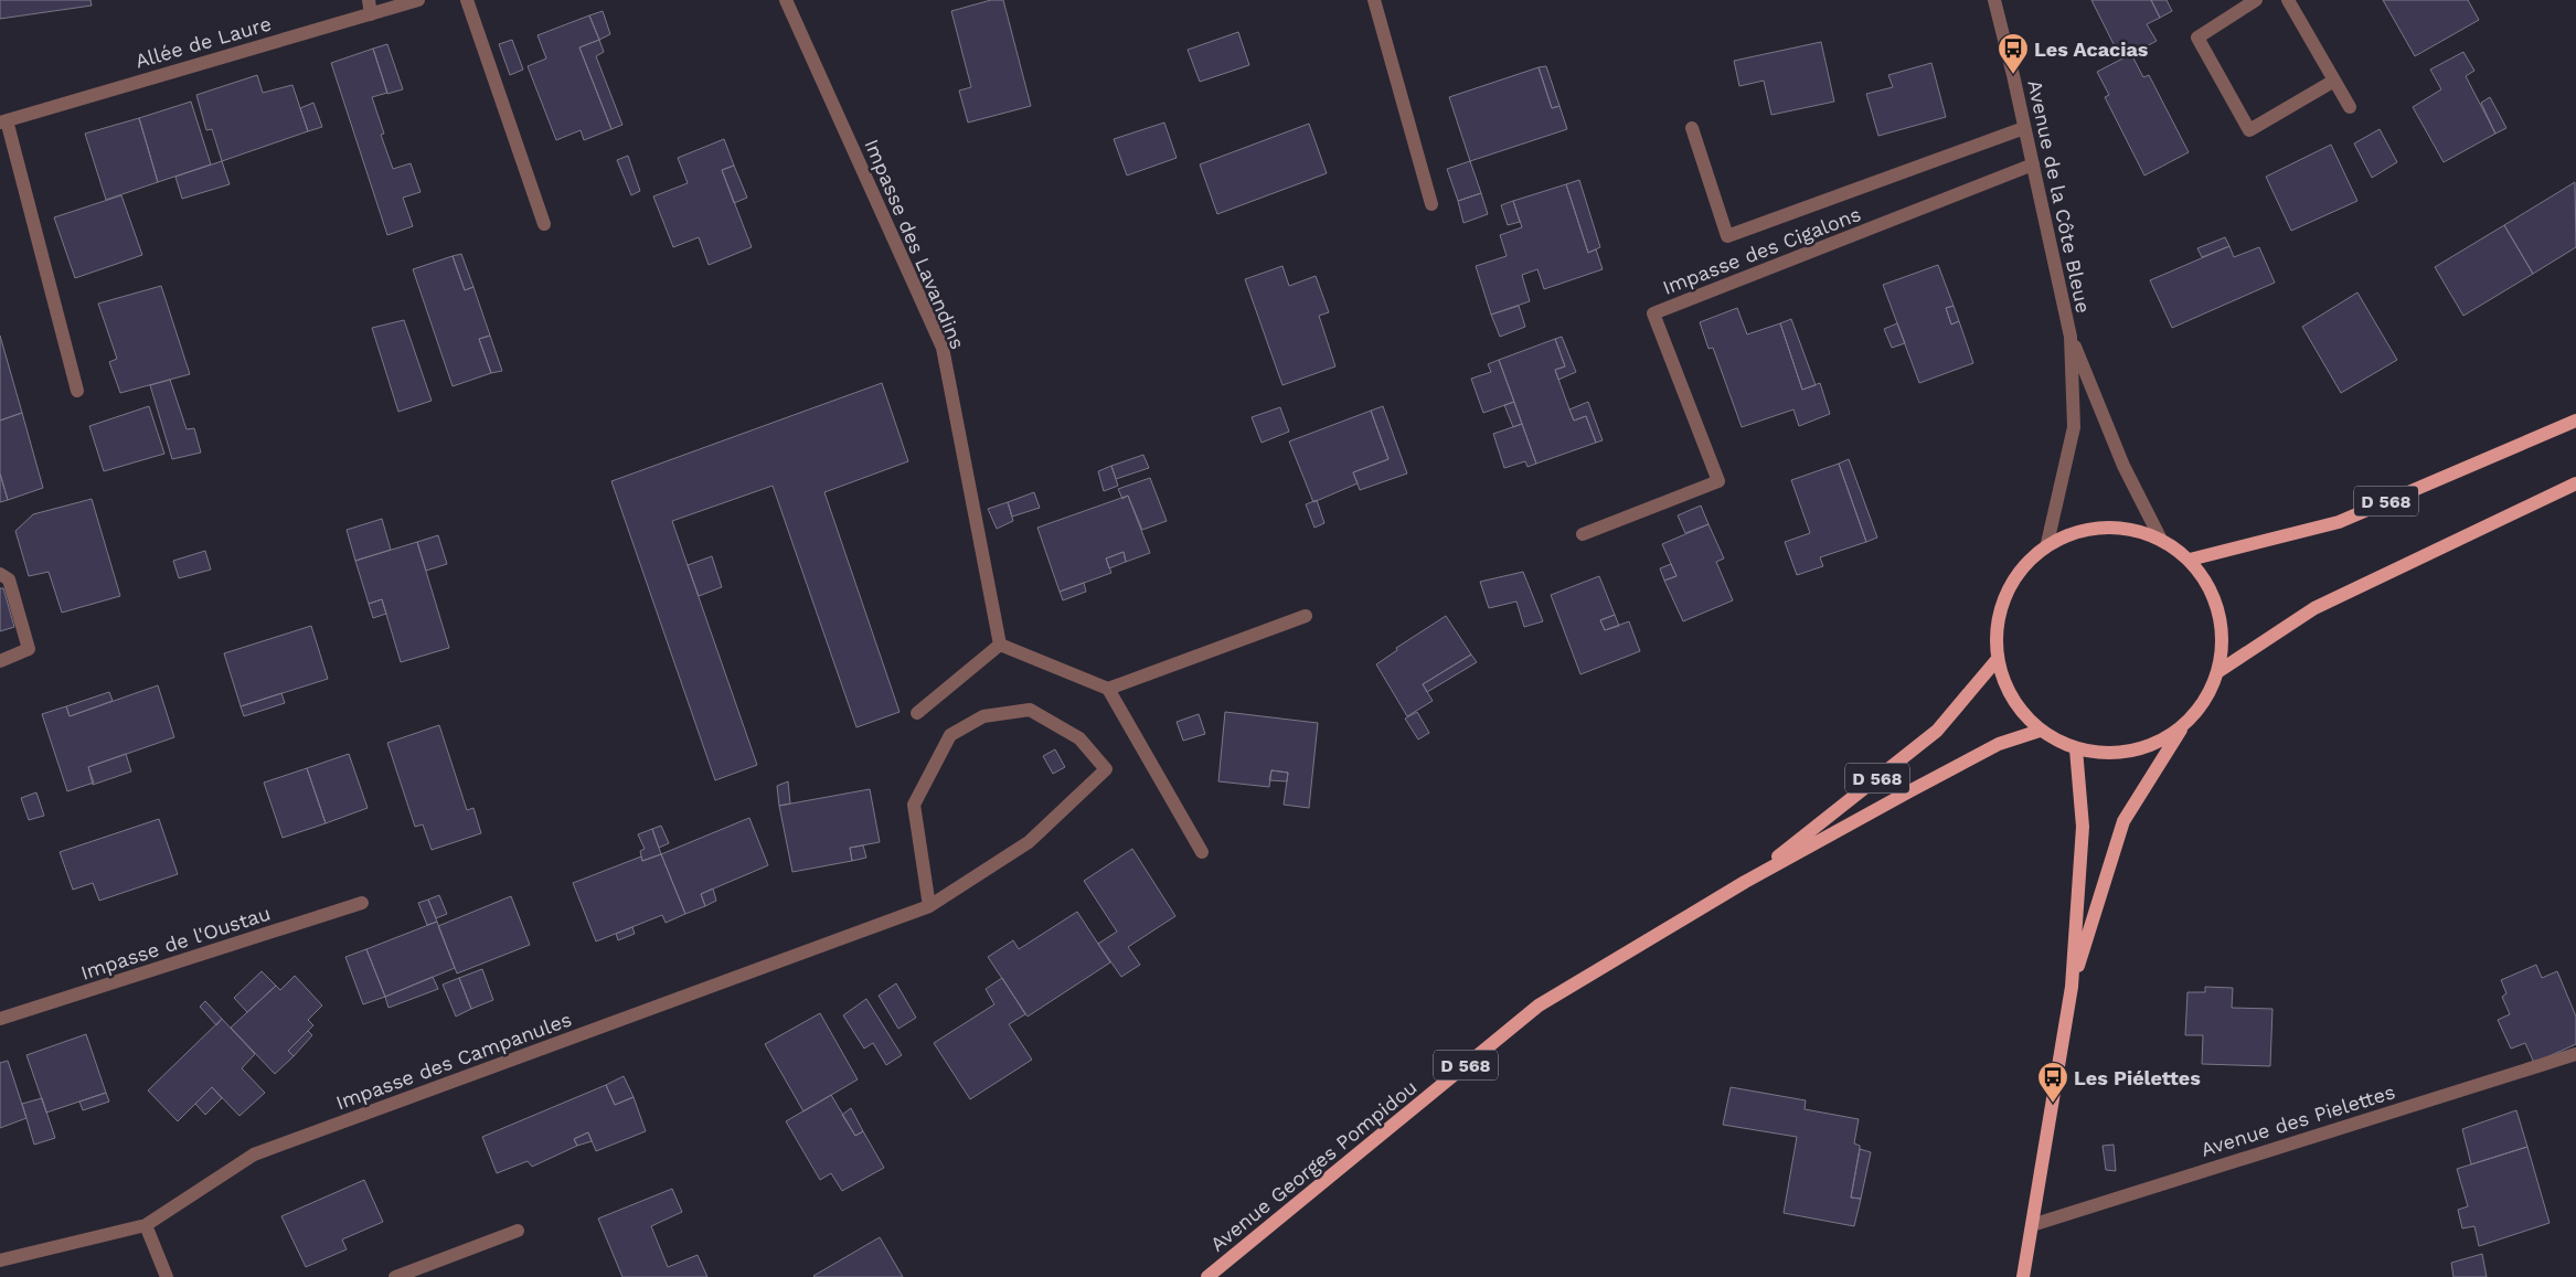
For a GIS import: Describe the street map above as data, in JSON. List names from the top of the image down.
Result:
{
  "streets": {
    "main road": ["D 568", "Avenue Georges Pompidou"],
    "street": [
      "Allée de Laure",
      "Avenue de la Côte Bleue",
      "Impasse des Lavandins",
      "Impasse des Cigalons",
      "Impasse de l'Oustau",
      "Impasse des Campanules",
      "Avenue des Pielettes"
    ]
  },
  "crossings": [
    ["Avenue de la Côte Bleue", "Impasse des Cigalons"]
  ],
  "places": {
    "bus stop": ["Les Acacias", "Les Piélettes"]
  }
}
